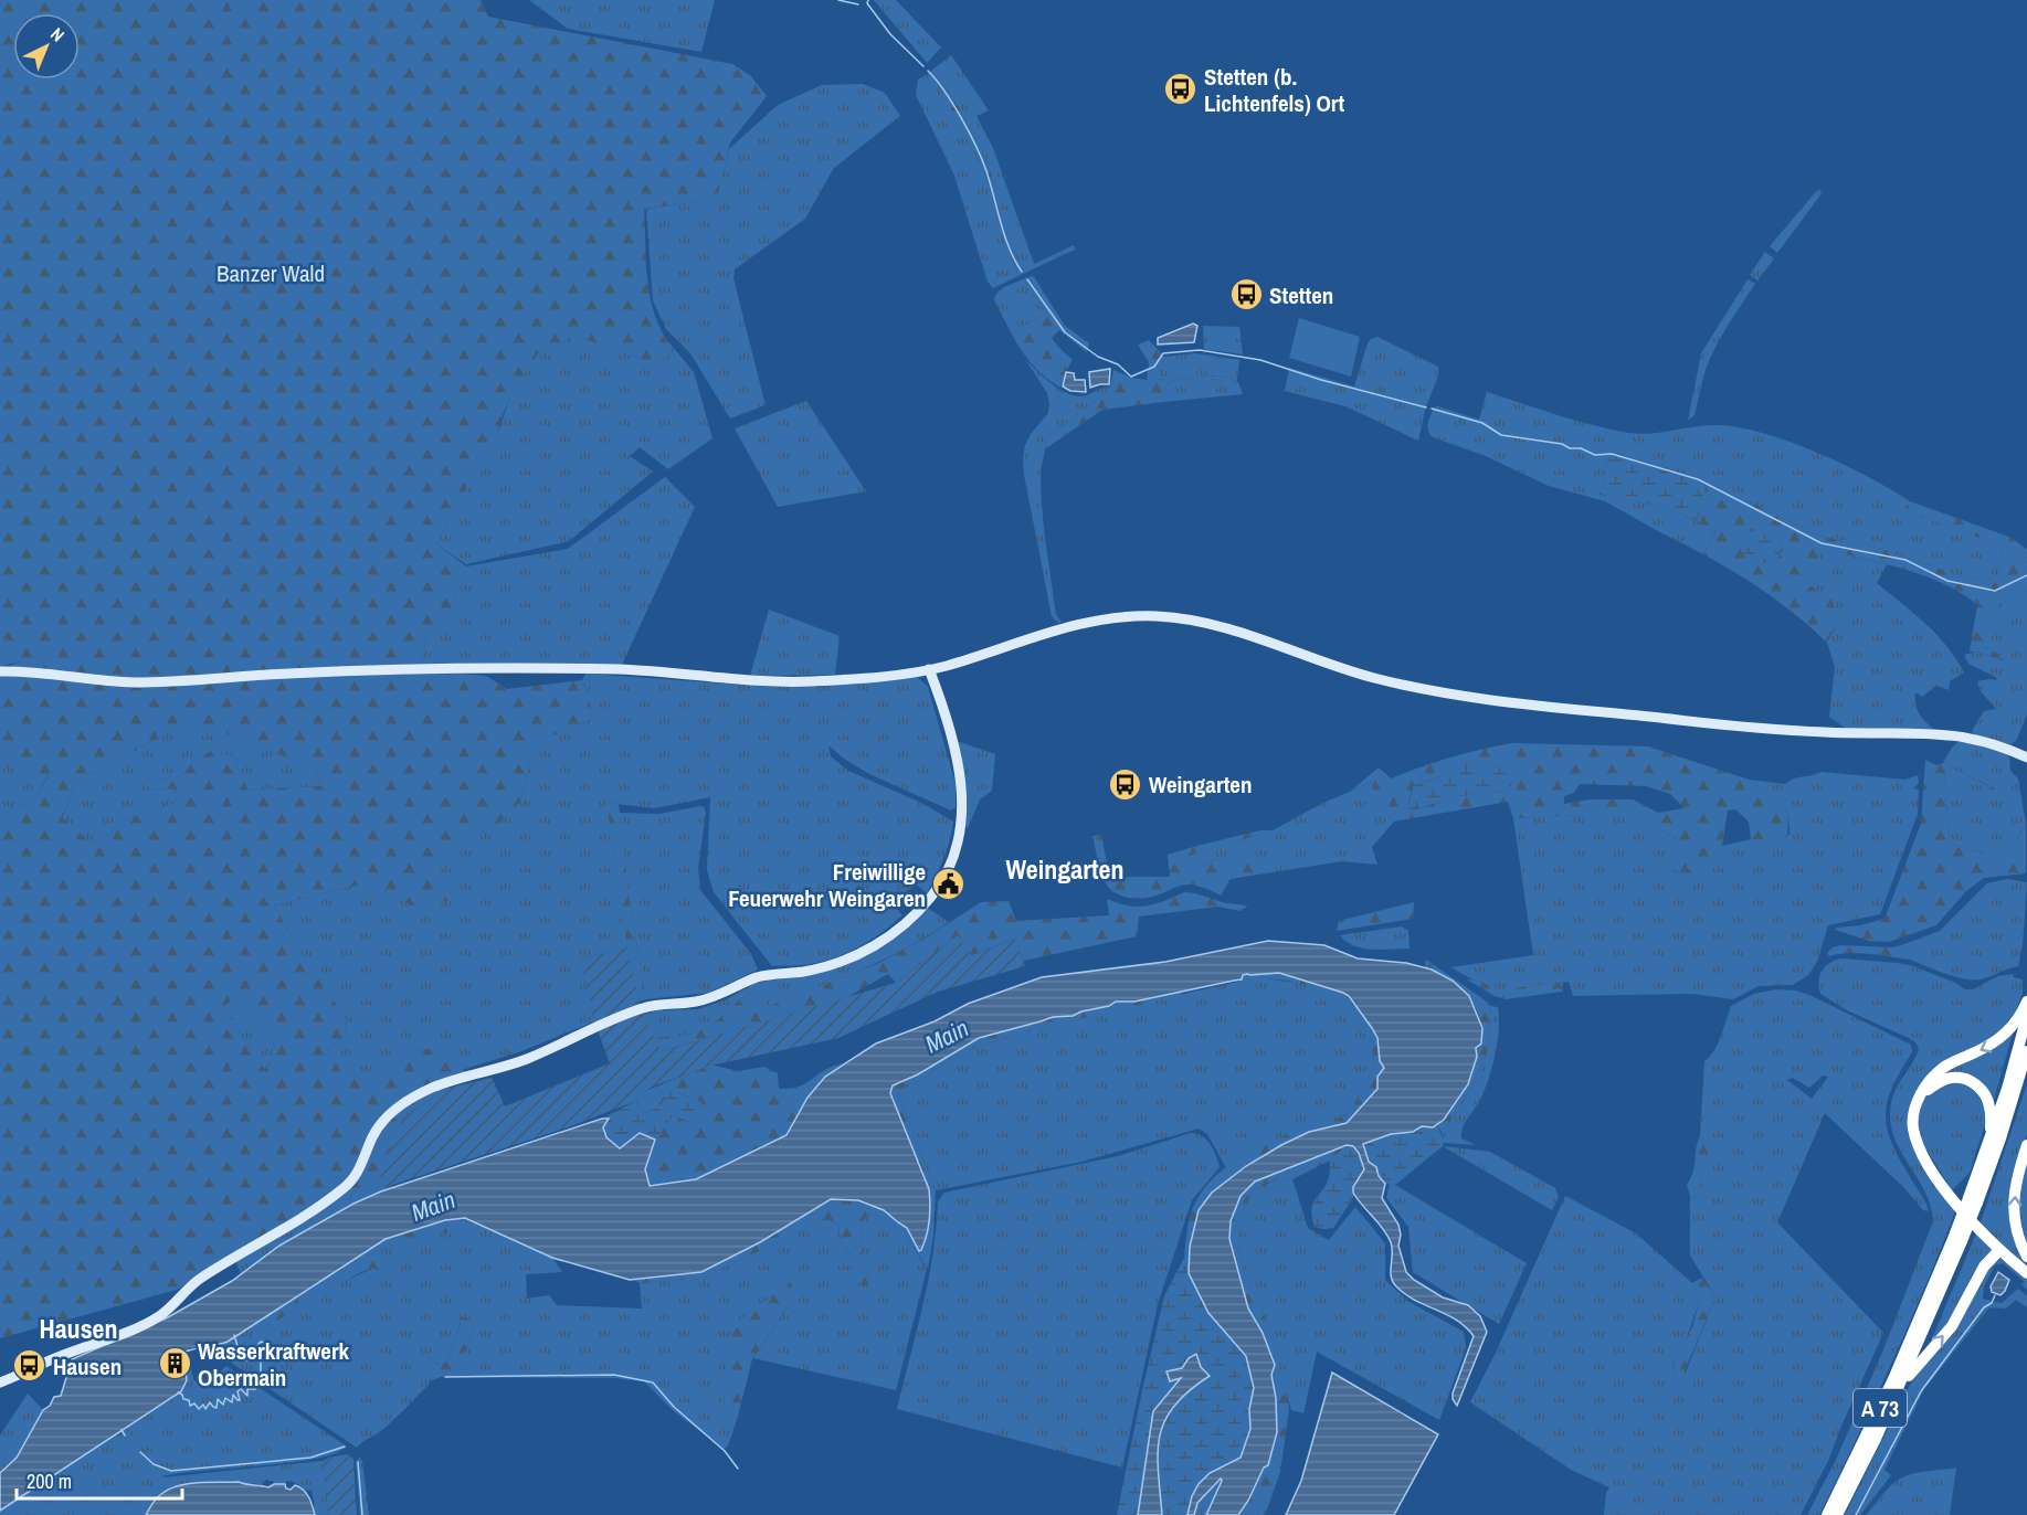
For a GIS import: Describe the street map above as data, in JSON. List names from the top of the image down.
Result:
{
  "streets": {
    "highway": ["A 73"]
  },
  "districts": ["Weingarten", "Hausen"],
  "water": ["Main"],
  "parks": ["Banzer Wald"],
  "places": {
    "bus stop": [
      "Stetten (b. Lichtenfels) Ort",
      "Stetten",
      "Weingarten",
      "Hausen"
    ],
    "public building": ["Freiwillige Feuerwehr Weingaren"],
    "building": ["Wasserkraftwerk Obermain"]
  },
  "scale_bar": "200 m",
  "north": "top right"
}
